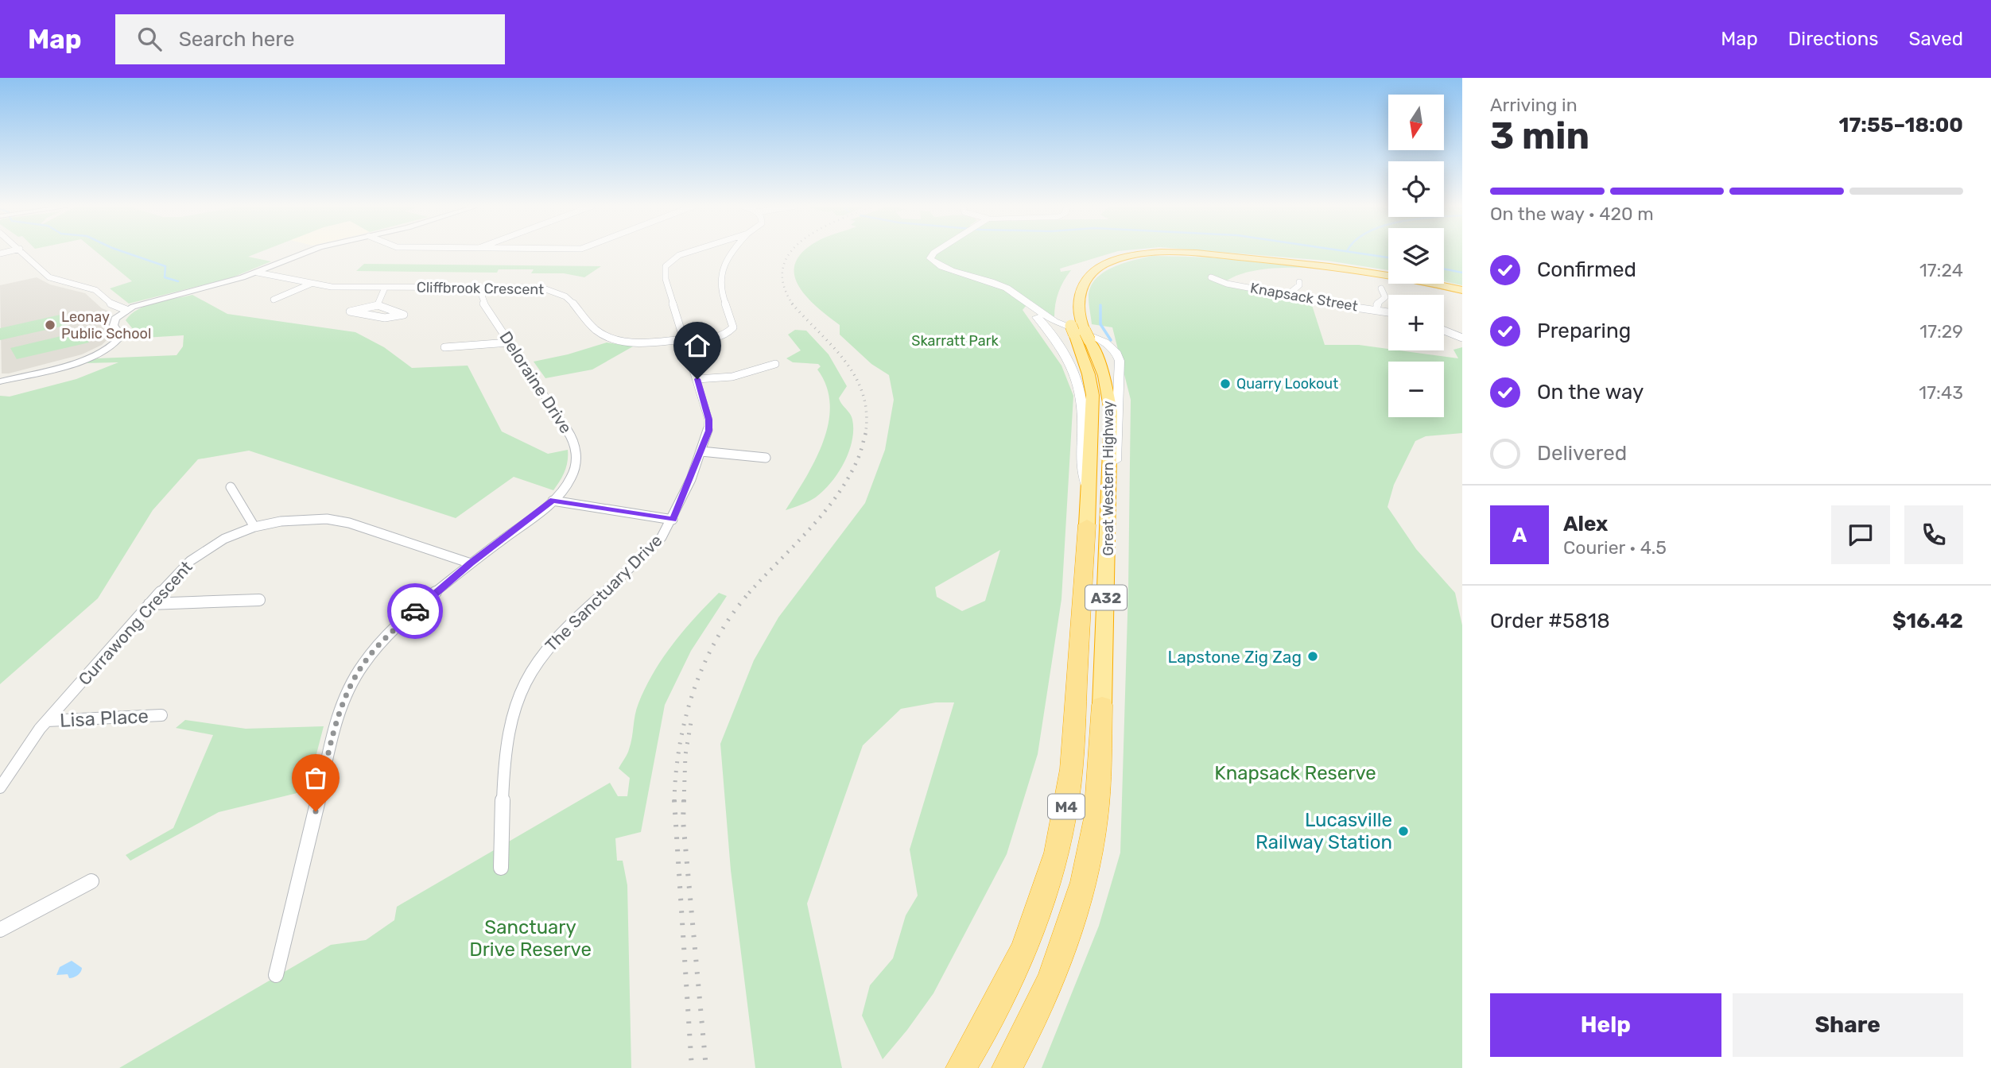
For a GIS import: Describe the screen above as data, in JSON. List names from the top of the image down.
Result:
{
  "streets": {
    "highway": ["Great Western Highway", "A32", "M4"],
    "street": [
      "Cliffbrook Crescent",
      "Knapsack Street",
      "Deloraine Drive",
      "The Sanctuary Drive",
      "Currawong Crescent",
      "Lisa Place"
    ]
  },
  "crossings": [
    ["Cliffbrook Crescent", "Deloraine Drive"],
    ["Cliffbrook Crescent", "The Sanctuary Drive"],
    ["Deloraine Drive", "Currawong Crescent"],
    ["Great Western Highway", "M4"],
    ["Currawong Crescent", "Lisa Place"]
  ],
  "parks": ["Skarratt Park", "Knapsack Reserve", "Sanctuary Drive Reserve"],
  "places": [
    "Leonay Public School",
    "Quarry Lookout",
    "Lapstone Zig Zag",
    "Lucasville Railway Station"
  ],
  "north": "bottom",
  "page": {
    "header": "Map",
    "search": "Search here",
    "nav": ["Map", "Directions", "Saved"],
    "heading": ["3 min", "Arriving in", "17:55–18:00"],
    "panel": [
      "Alex",
      "Courier · 4.5",
      "Order #5818",
      "$16.42"
    ],
    "map_buttons": ["+", "−"],
    "bar": "On the way · 420 m",
    "list": [
      ["Confirmed", "17:24"],
      ["Preparing", "17:29"],
      ["On the way", "17:43"],
      "Delivered"
    ],
    "round": "A",
    "buttons": ["Help", "Share"]
  }
}
